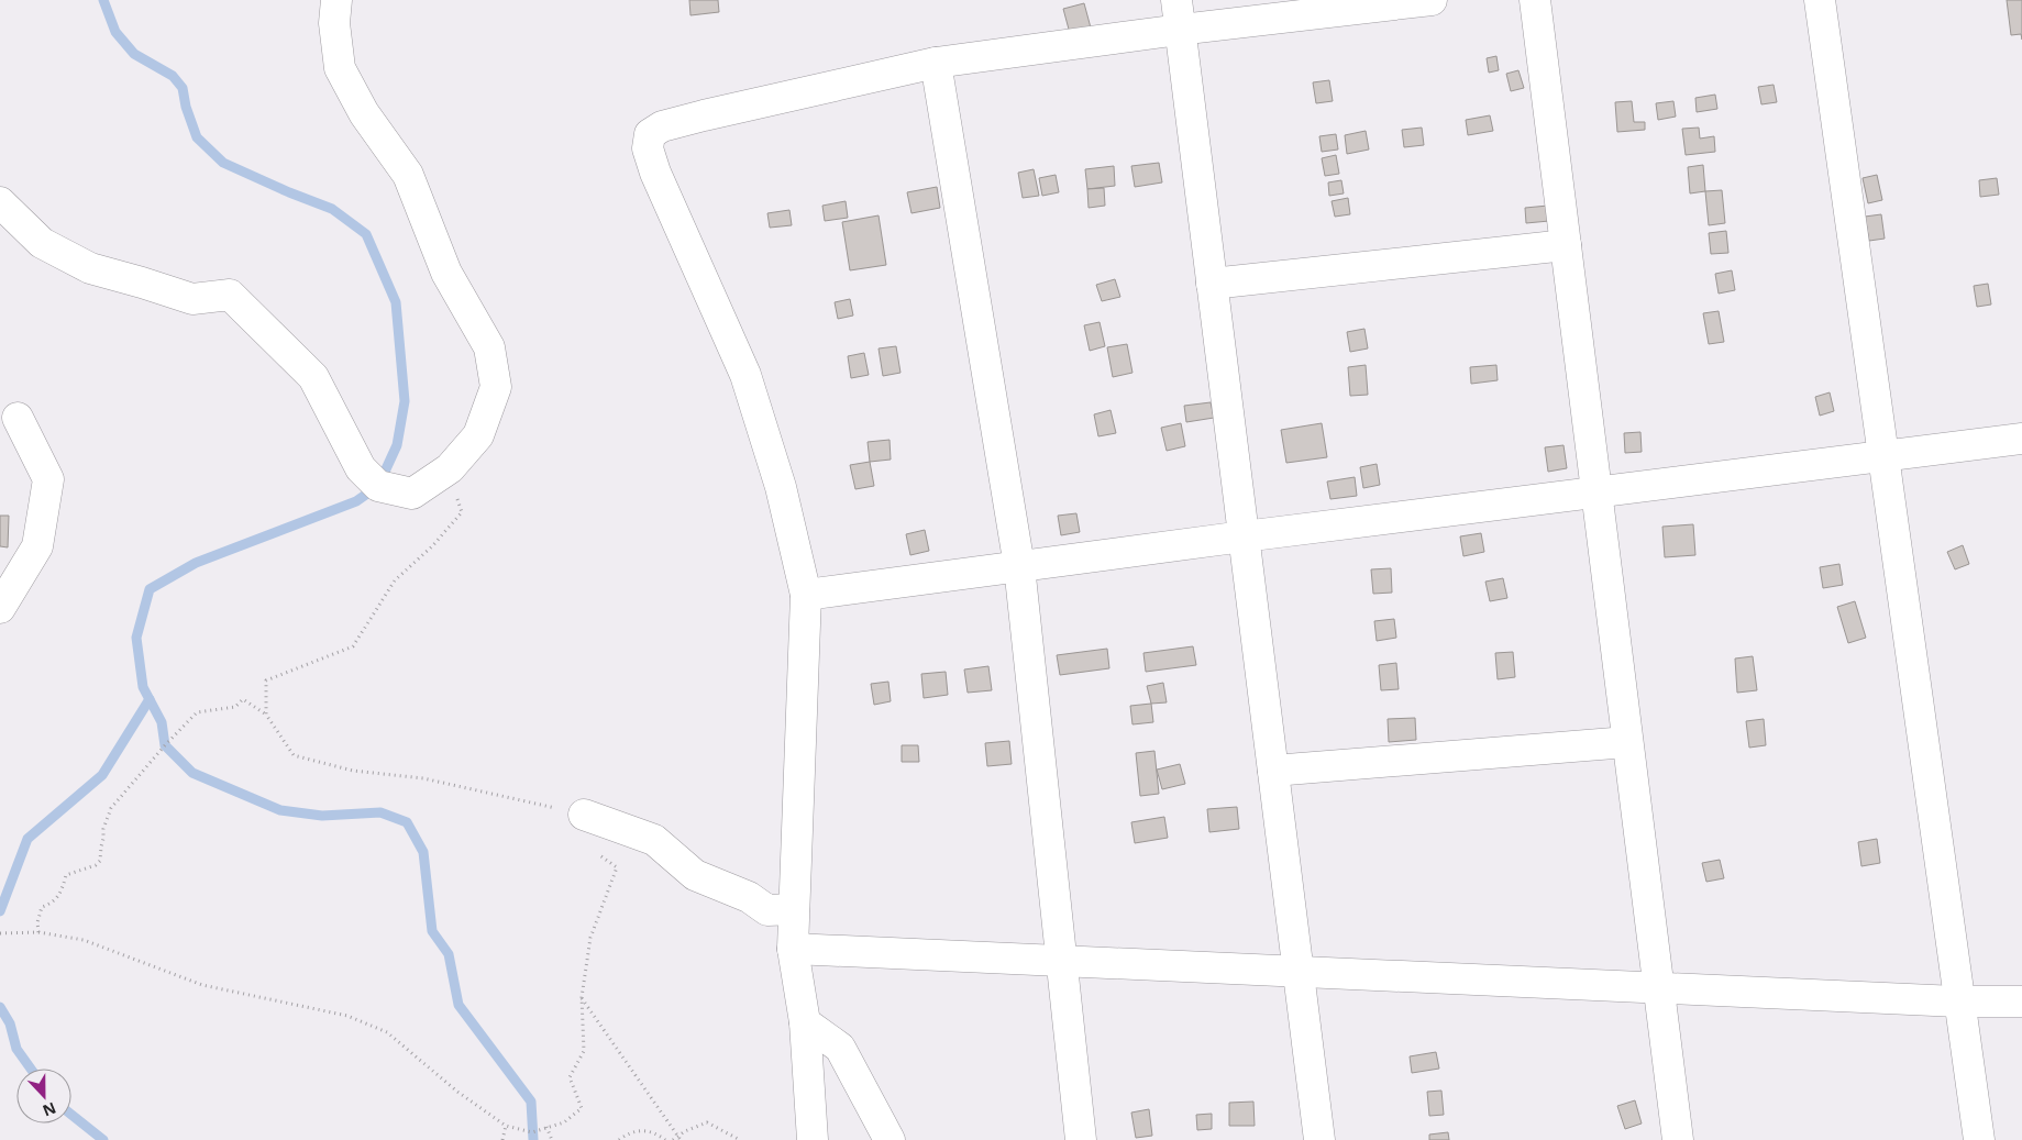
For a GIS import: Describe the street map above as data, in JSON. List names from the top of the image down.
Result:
{
  "north": "bottom"
}
